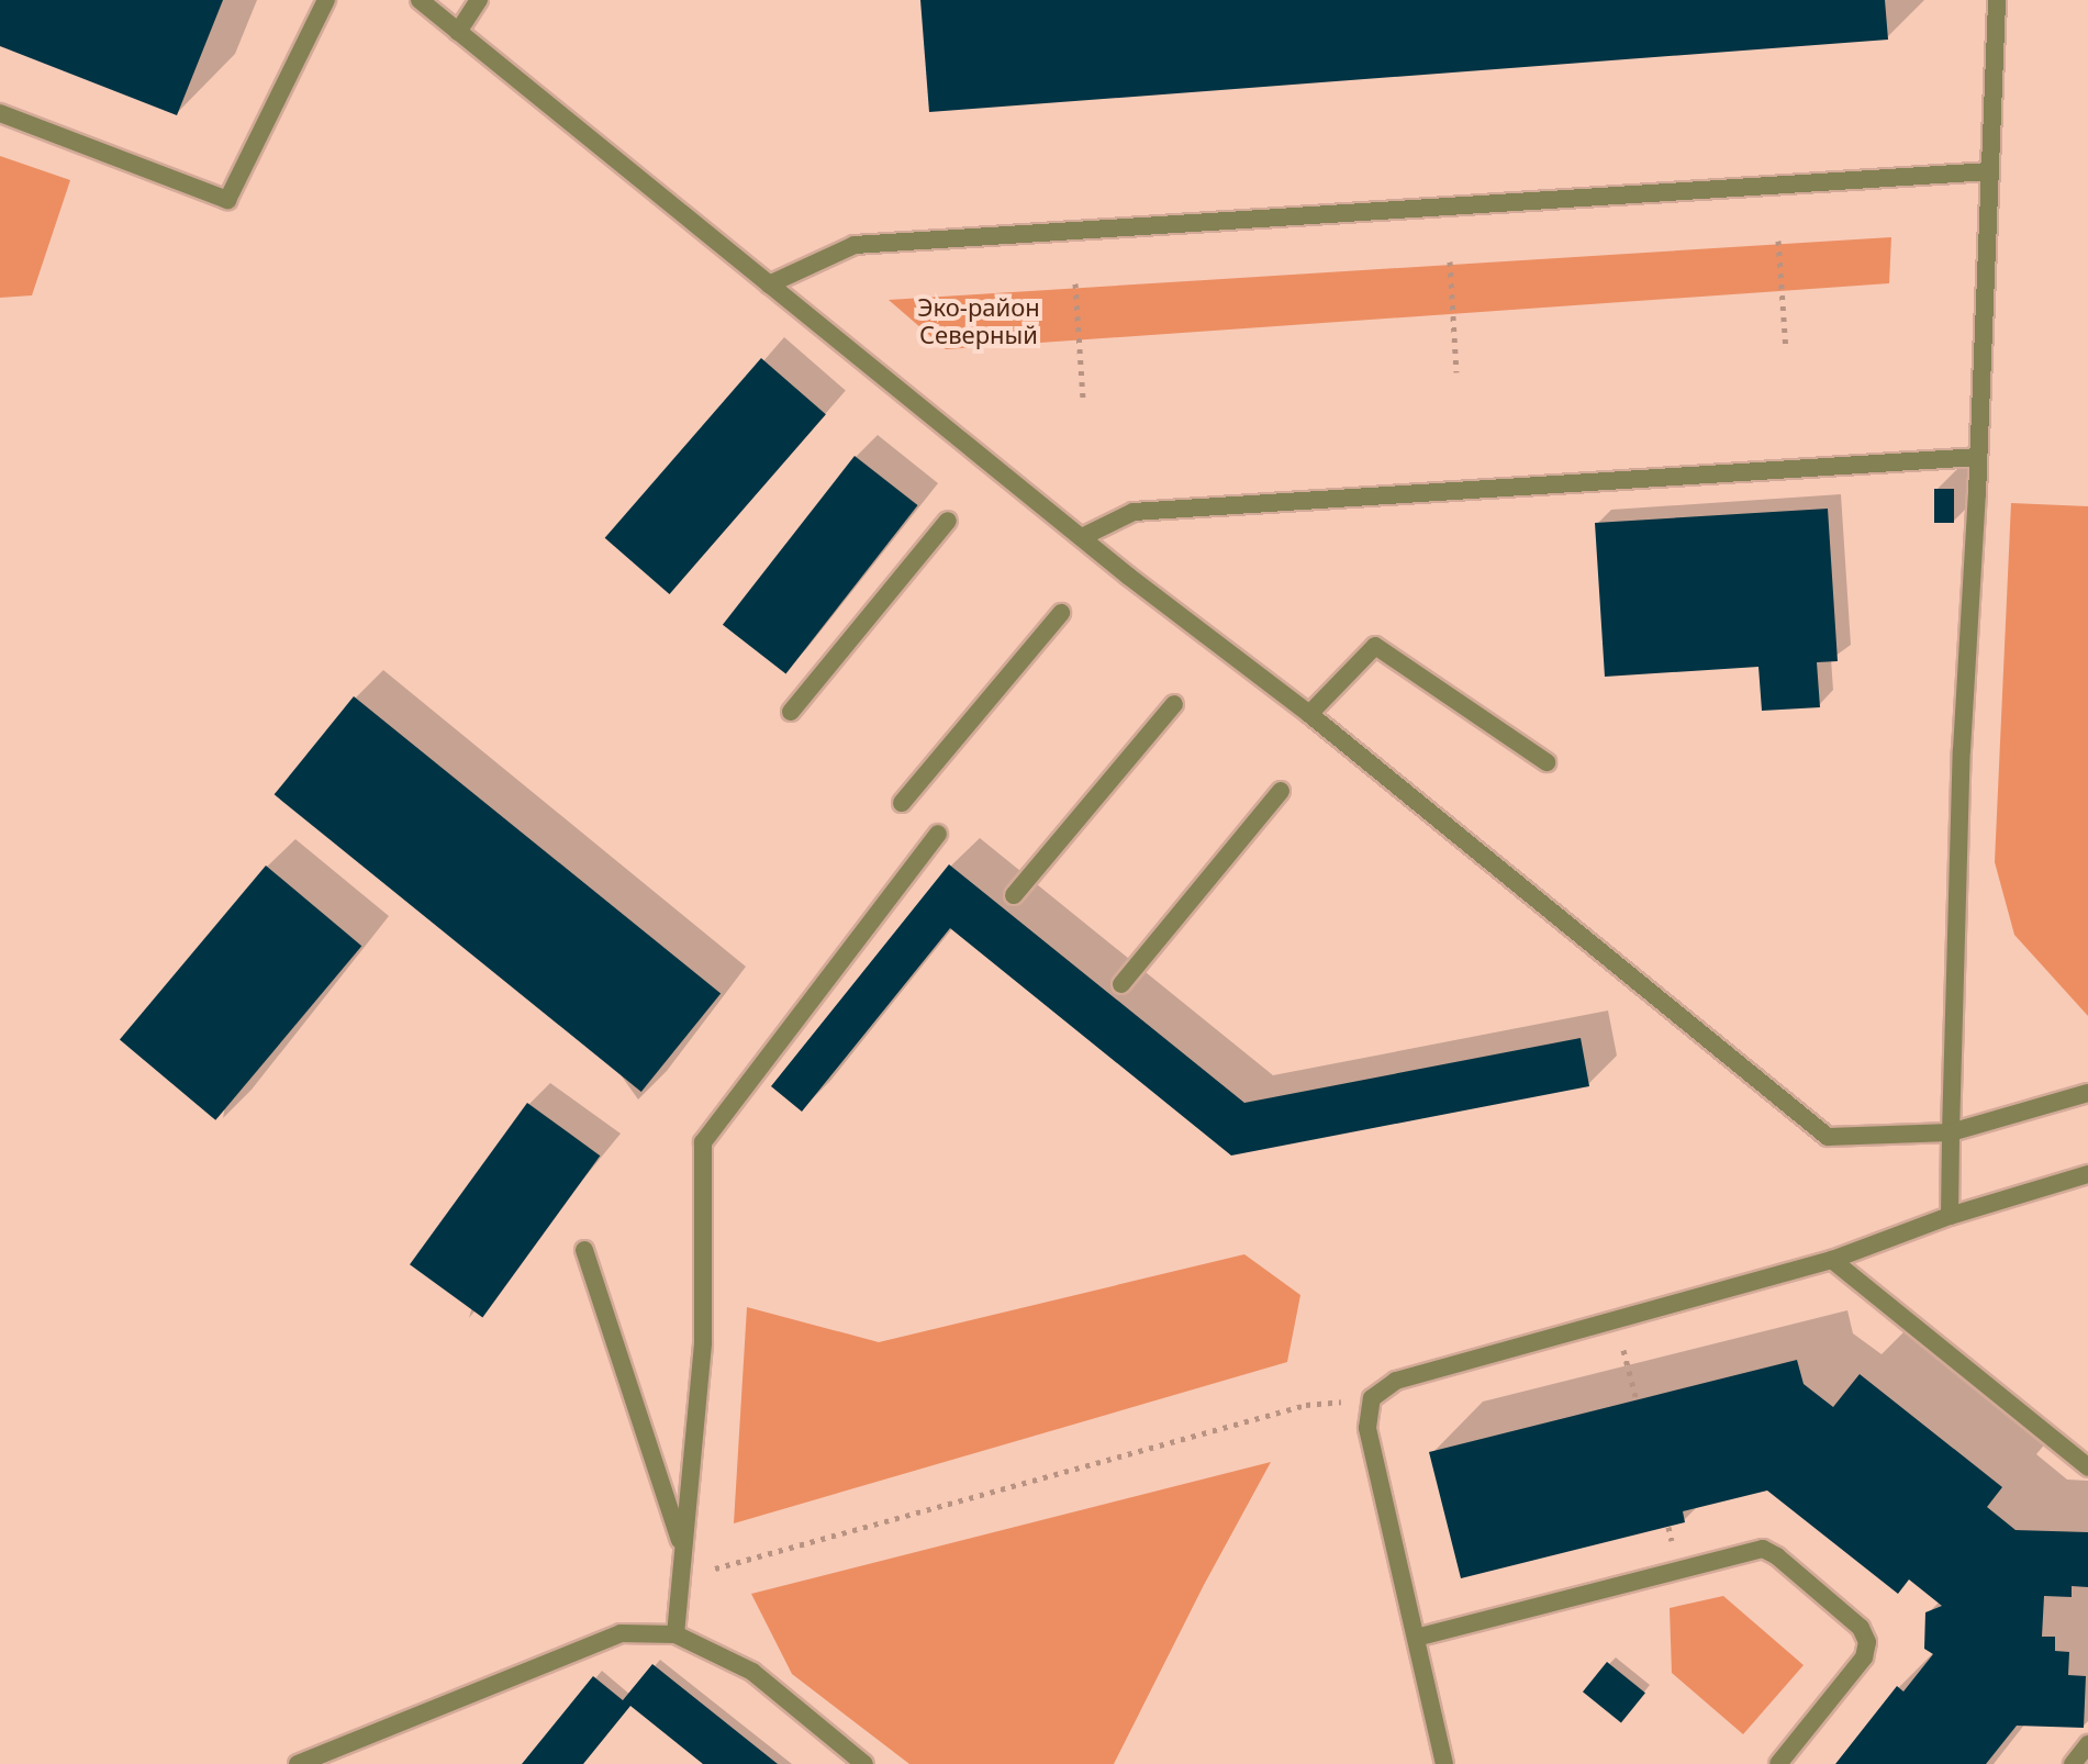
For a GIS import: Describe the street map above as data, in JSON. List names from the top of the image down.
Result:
{
  "parks": ["Эко-район Северный"]
}
